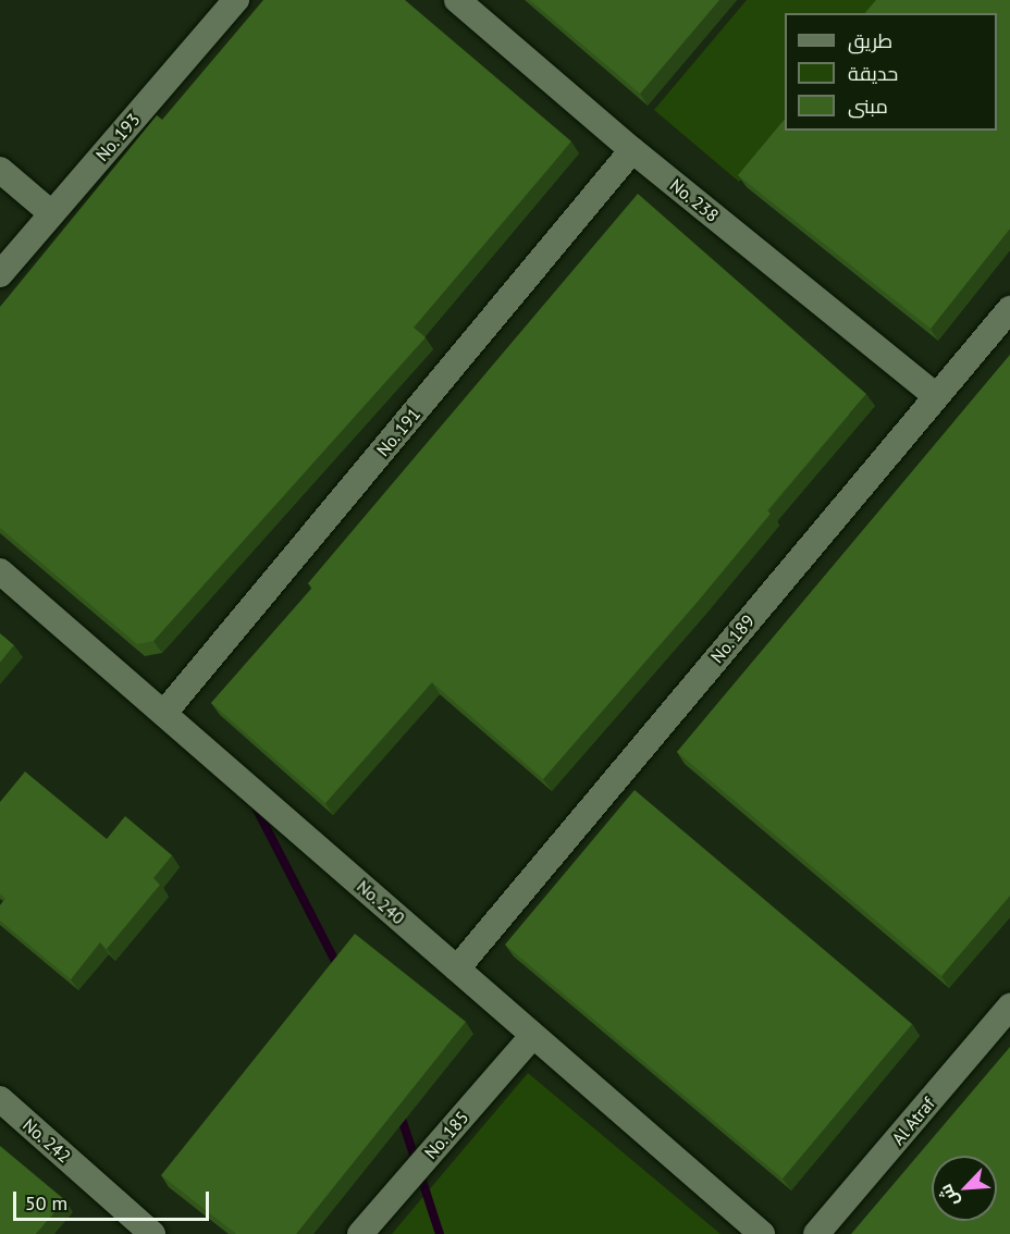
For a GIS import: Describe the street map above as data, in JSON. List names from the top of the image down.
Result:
{
  "streets": {
    "street": [
      "No. 193",
      "No. 238",
      "No. 191",
      "No. 189",
      "No. 240",
      "Al Atraf",
      "No. 185",
      "No. 242"
    ]
  },
  "crossings": [
    ["No. 238", "No. 191"],
    ["No. 238", "No. 189"],
    ["No. 191", "No. 240"],
    ["No. 189", "No. 240"],
    ["No. 240", "No. 185"]
  ],
  "legend": ["طريق", "حديقة", "مبنى"],
  "scale_bar": "50 m",
  "north": "bottom left"
}
